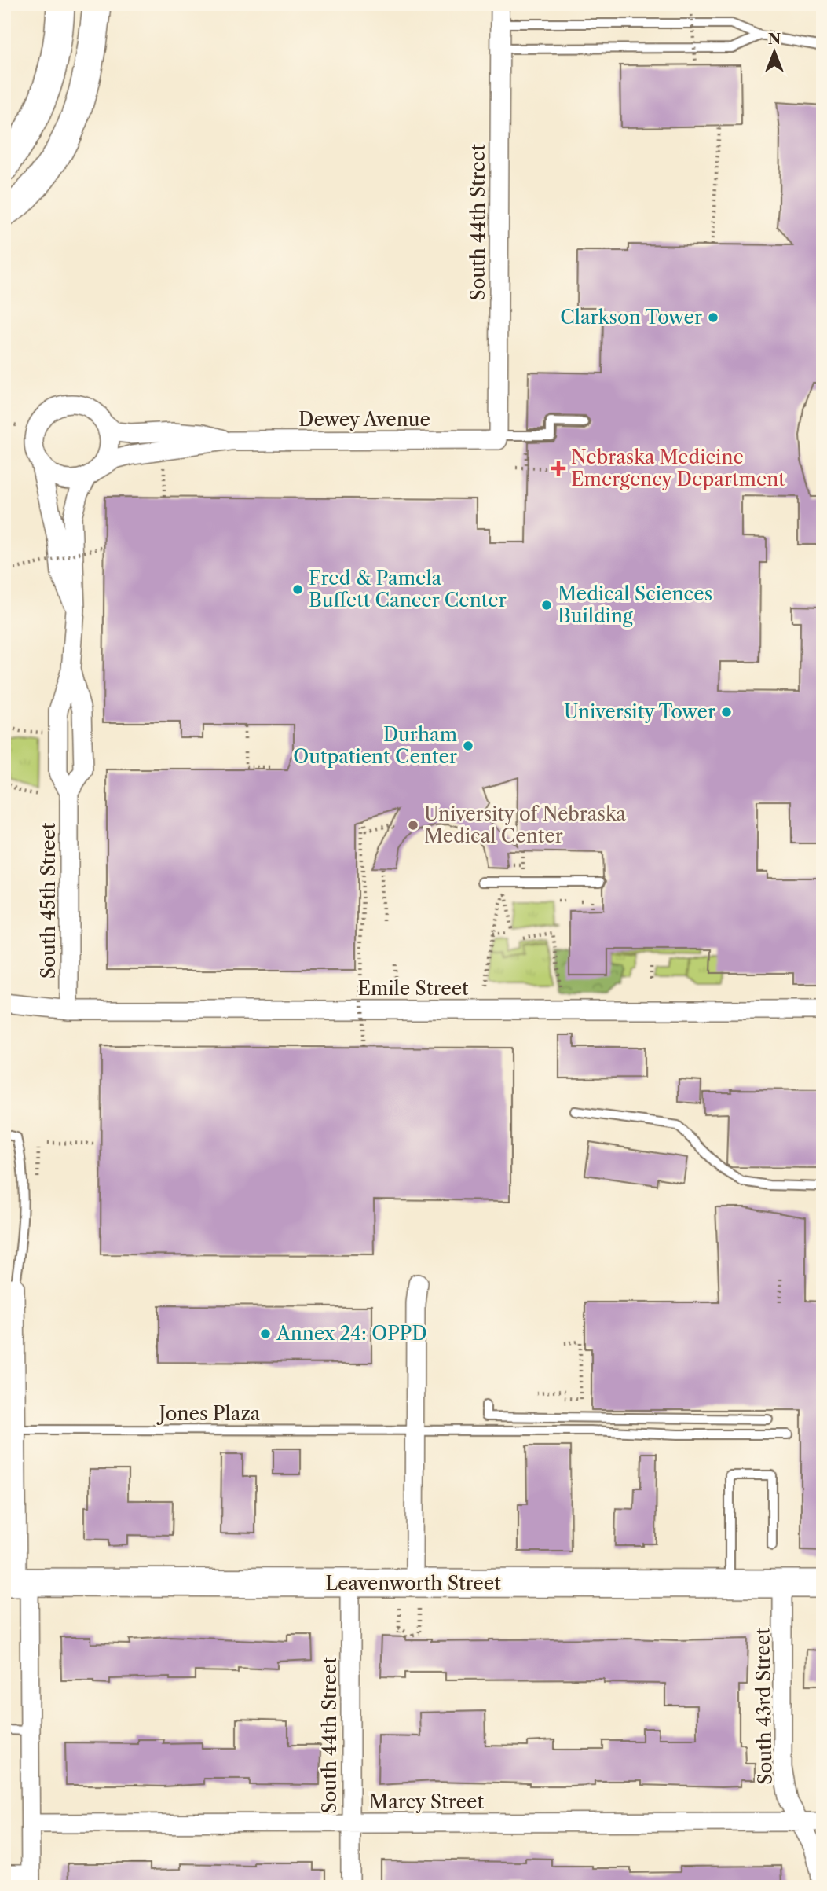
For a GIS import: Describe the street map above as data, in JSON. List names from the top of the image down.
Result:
{
  "streets": {
    "main road": ["Leavenworth Street"],
    "street": [
      "South 44th Street",
      "Dewey Avenue",
      "South 45th Street",
      "Emile Street",
      "South 43rd Street",
      "Marcy Street"
    ],
    "lane": ["Jones Plaza"]
  },
  "crossings": [
    ["South 44th Street", "Dewey Avenue"],
    ["South 44th Street", "Leavenworth Street"],
    ["South 44th Street", "Marcy Street"],
    ["Dewey Avenue", "South 45th Street"],
    ["South 45th Street", "Emile Street"],
    ["Leavenworth Street", "South 43rd Street"],
    ["South 43rd Street", "Marcy Street"]
  ],
  "places": {
    "other": [
      "Clarkson Tower",
      "Fred & Pamela Buffett Cancer Center",
      "Medical Sciences Building",
      "University Tower",
      "Durham Outpatient Center",
      "University of Nebraska Medical Center",
      "Annex 24: OPPD"
    ],
    "health": ["Nebraska Medicine Emergency Department"]
  },
  "north": "top"
}
